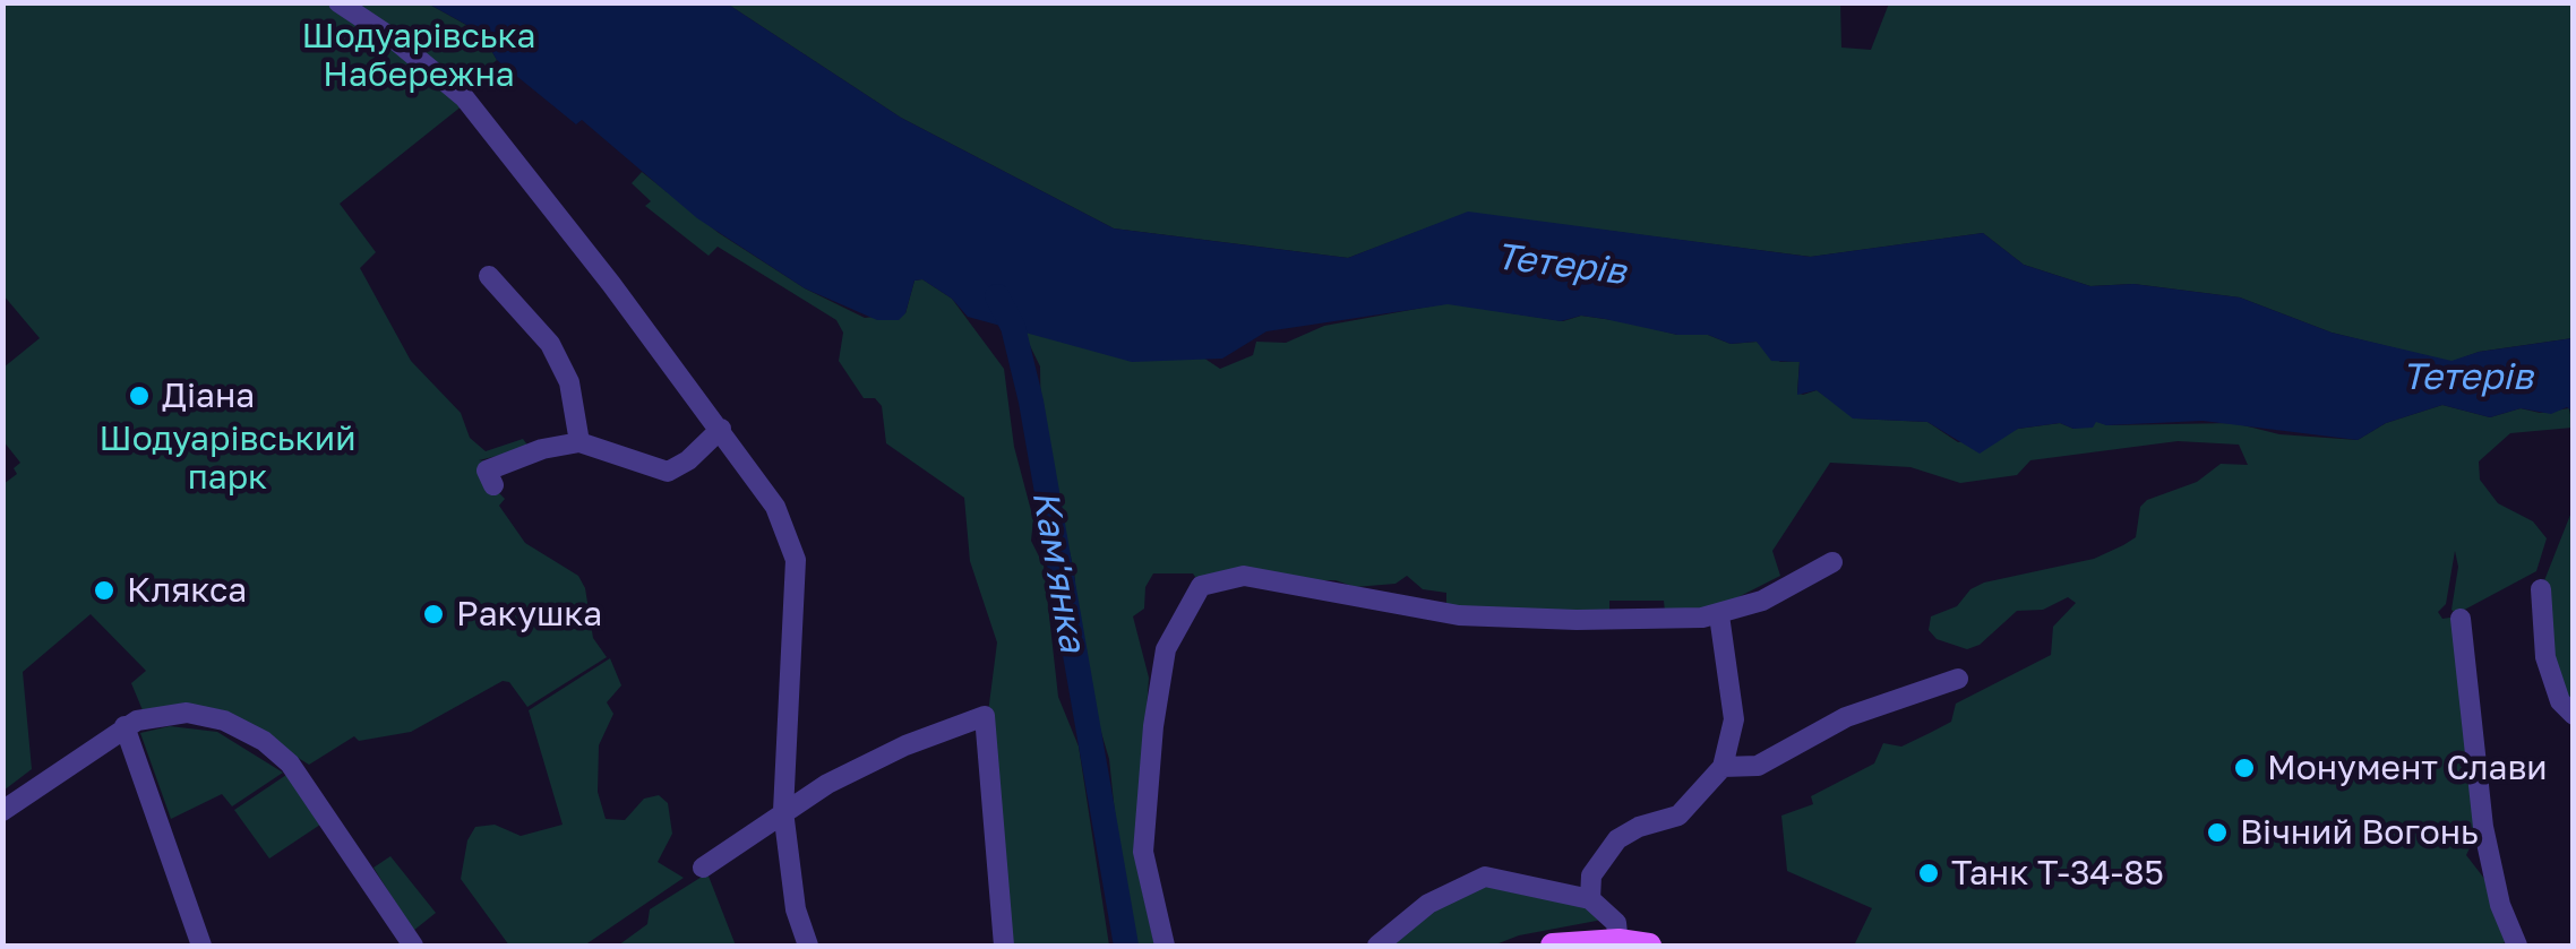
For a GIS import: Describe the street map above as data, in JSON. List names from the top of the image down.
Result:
{
  "water": ["Тетерів", "Кам'янка"],
  "parks": ["Шодуарівська Набережна", "Шодуарівський парк"],
  "places": [
    "Діана",
    "Клякса",
    "Ракушка",
    "Монумент Слави",
    "Вічний Вогонь",
    "Танк Т-34-85"
  ]
}
